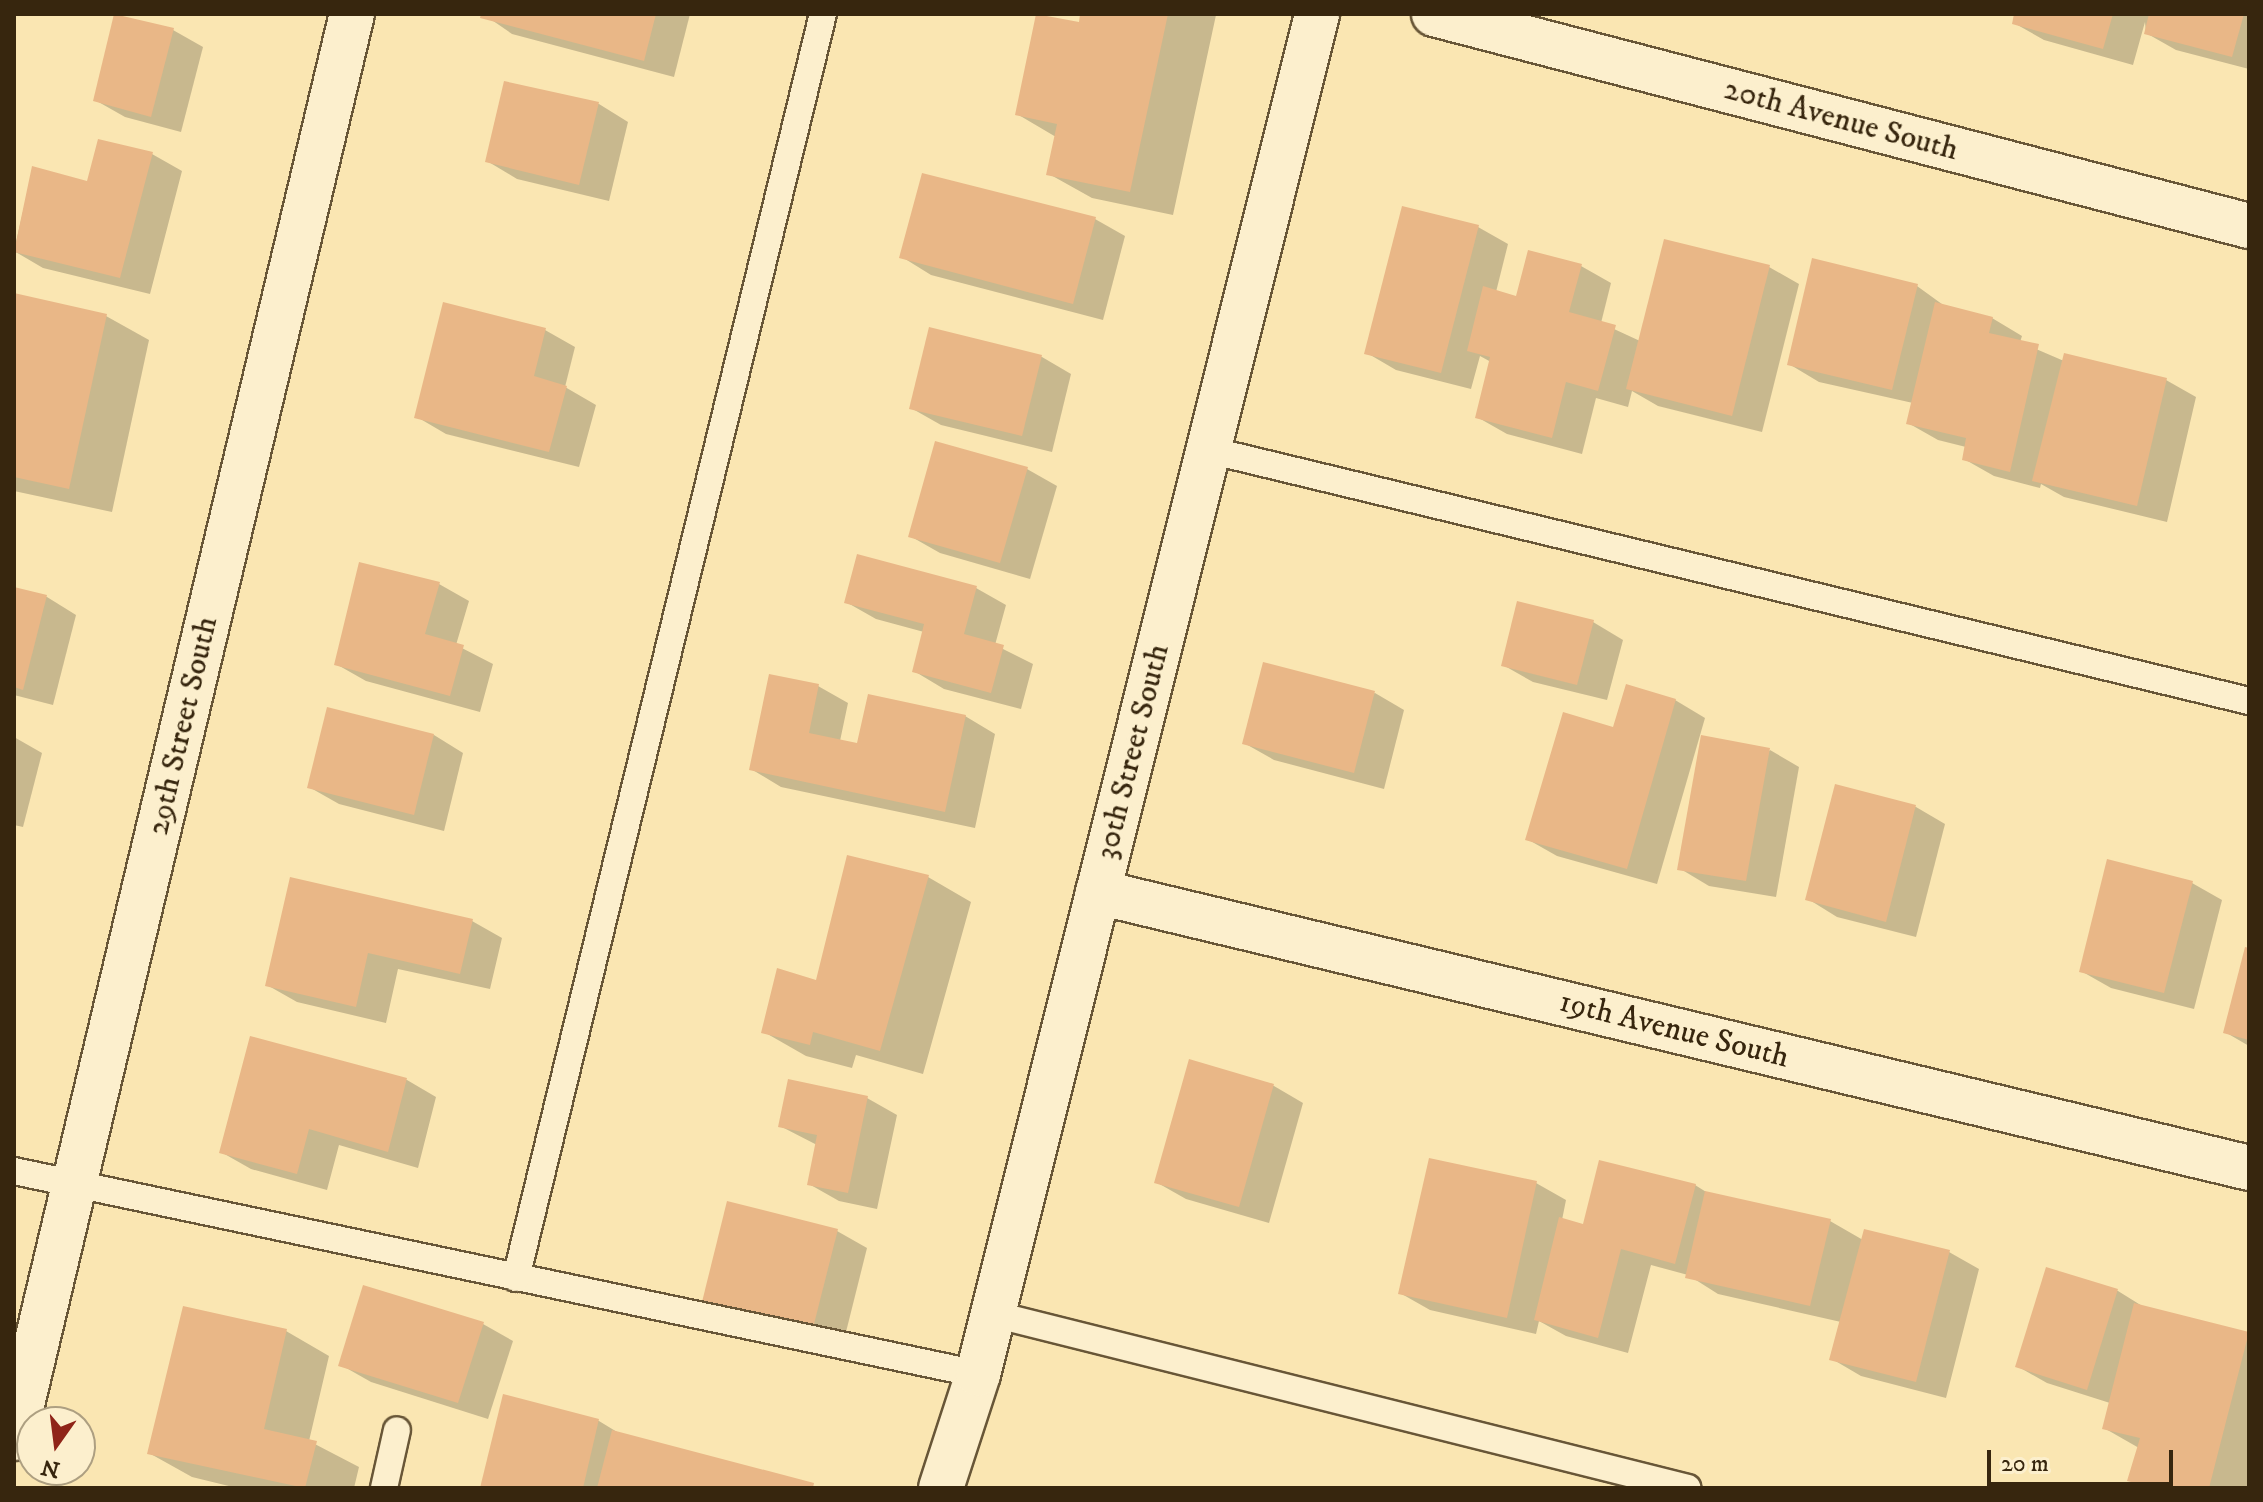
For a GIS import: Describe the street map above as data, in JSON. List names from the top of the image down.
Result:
{
  "streets": {
    "street": [
      "20th Avenue South",
      "29th Street South",
      "30th Street South",
      "19th Avenue South"
    ]
  },
  "crossings": [
    ["30th Street South", "19th Avenue South"]
  ],
  "scale_bar": "20 m",
  "north": "bottom"
}
